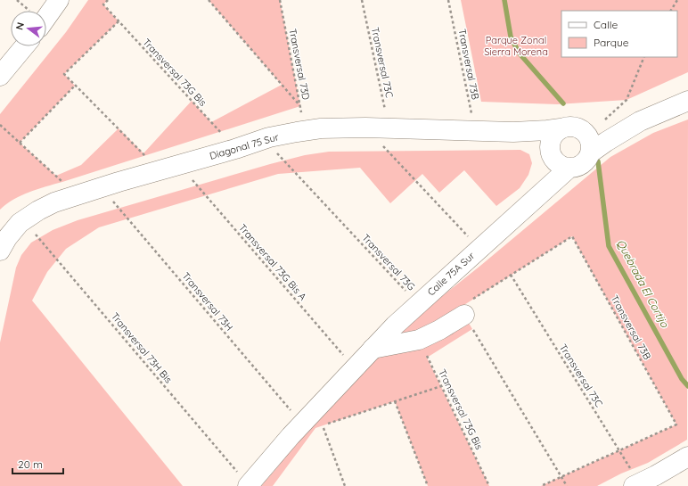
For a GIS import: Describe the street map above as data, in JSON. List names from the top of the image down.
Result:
{
  "streets": {
    "street": ["Diagonal 75 Sur", "Calle 75A Sur"],
    "path": [
      "Transversal 73C",
      "Transversal 73D",
      "Transversal 73B",
      "Transversal 73G Bis",
      "Transversal 73G Bis A",
      "Transversal 73G",
      "Transversal 73H",
      "Transversal 73H Bis"
    ]
  },
  "crossings": [
    ["Transversal 73C", "Transversal 73B"],
    ["Transversal 73C", "Diagonal 75 Sur"],
    ["Transversal 73D", "Diagonal 75 Sur"],
    ["Transversal 73B", "Diagonal 75 Sur"],
    ["Transversal 73G Bis", "Diagonal 75 Sur"],
    ["Diagonal 75 Sur", "Transversal 73G Bis A"],
    ["Diagonal 75 Sur", "Transversal 73G"],
    ["Diagonal 75 Sur", "Calle 75A Sur"],
    ["Diagonal 75 Sur", "Transversal 73H"],
    ["Diagonal 75 Sur", "Transversal 73H Bis"],
    ["Transversal 73G Bis A", "Calle 75A Sur"],
    ["Transversal 73G", "Calle 75A Sur"],
    ["Calle 75A Sur", "Transversal 73H"],
    ["Calle 75A Sur", "Transversal 73H Bis"]
  ],
  "water": ["Quebrada El Cortijo"],
  "parks": ["Parque Zonal Sierra Morena"],
  "legend": ["Calle", "Parque"],
  "scale_bar": "20 m",
  "north": "left"
}
